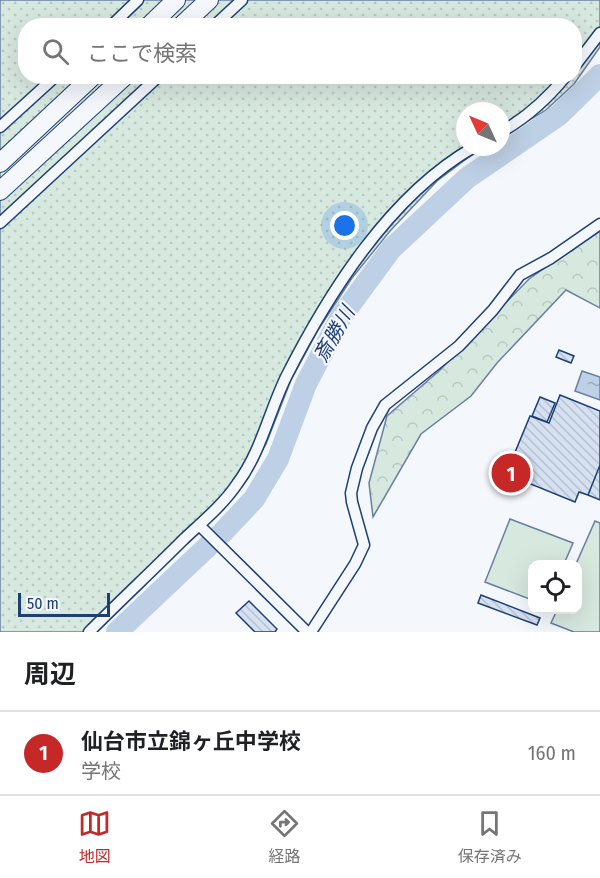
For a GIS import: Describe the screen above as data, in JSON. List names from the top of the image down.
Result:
{
  "water": ["斎勝川"],
  "scale_bar": "50 m",
  "north": "top left",
  "page": {
    "search": "ここで検索",
    "pins": "1",
    "scale": "50 m",
    "heading": "周辺",
    "list": [
      {
        "mark": "1",
        "name": "仙台市立錦ヶ丘中学校",
        "note": "学校",
        "value": "160 m"
      }
    ],
    "nav": ["地図", "経路", "保存済み"]
  }
}
